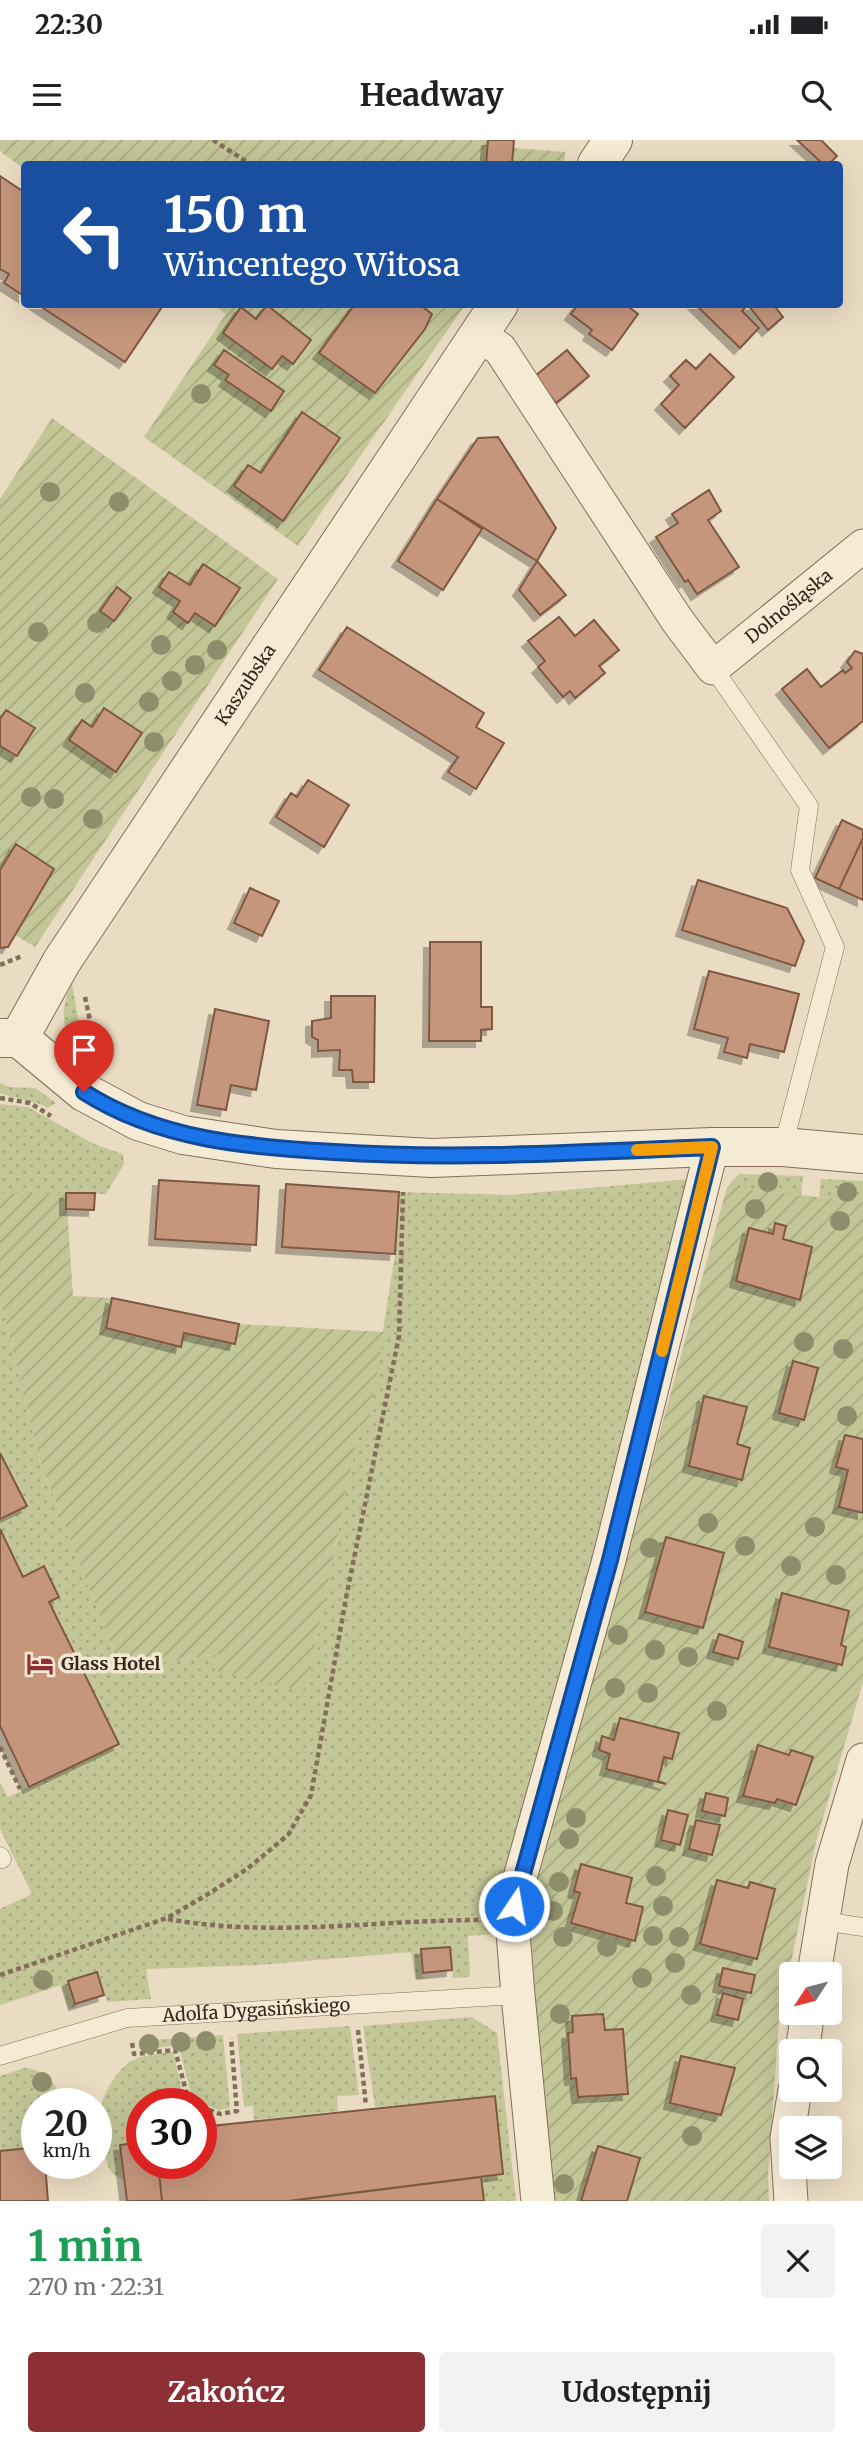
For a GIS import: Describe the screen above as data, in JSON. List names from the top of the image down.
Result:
{
  "streets": {
    "street": ["Dolnośląska", "Kaszubska"],
    "lane": ["Adolfa Dygasińskiego"]
  },
  "crossings": [
    ["Dolnośląska", "Kaszubska"]
  ],
  "places": {
    "hotel": ["Glass Hotel"]
  },
  "north": "bottom left",
  "page": {
    "status": "22:30",
    "header": "Headway",
    "turn": ["150 m", "Wincentego Witosa"],
    "speed": "20 km/h",
    "limit": "30",
    "heading": ["1 min", "270 m · 22:31"],
    "buttons": ["Zakończ", "Udostępnij"]
  }
}
